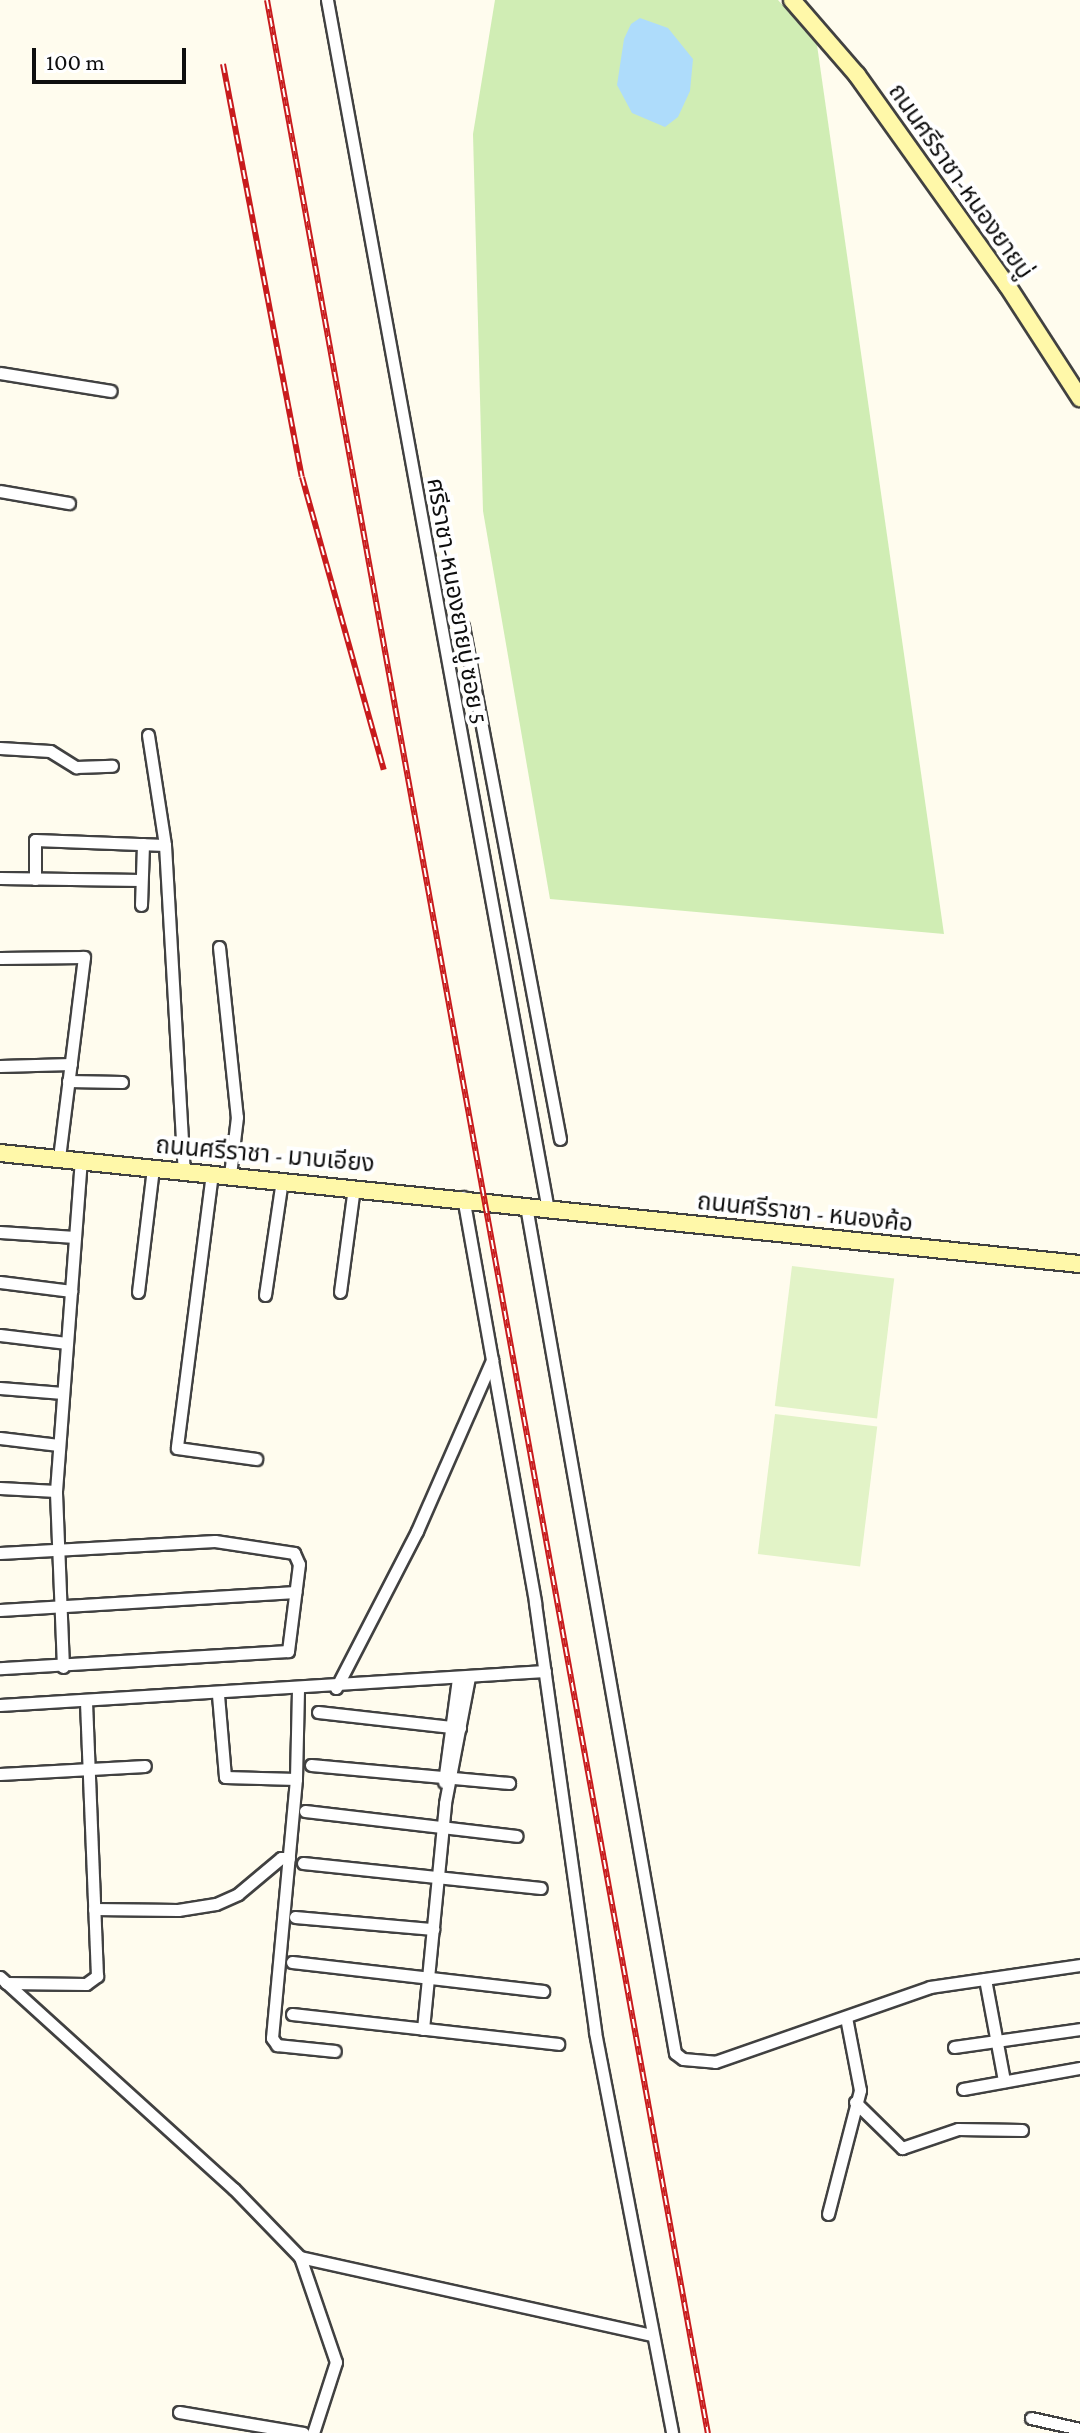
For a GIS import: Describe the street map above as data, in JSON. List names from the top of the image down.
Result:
{
  "streets": {
    "main road": ["ถนนศรีราชา-หนองยายบู่", "ถนนศรีราชา - มาบเอียง", "ถนนศรีราชา - หนองค้อ"],
    "street": ["ศรีราชา-หนองยายบู่ ซอย 5"]
  },
  "crossings": [
    ["ศรีราชา-หนองยายบู่ ซอย 5", "ถนนศรีราชา - หนองค้อ"],
    ["ถนนศรีราชา - มาบเอียง", "ถนนศรีราชา - หนองค้อ"]
  ],
  "scale_bar": "100 m"
}
